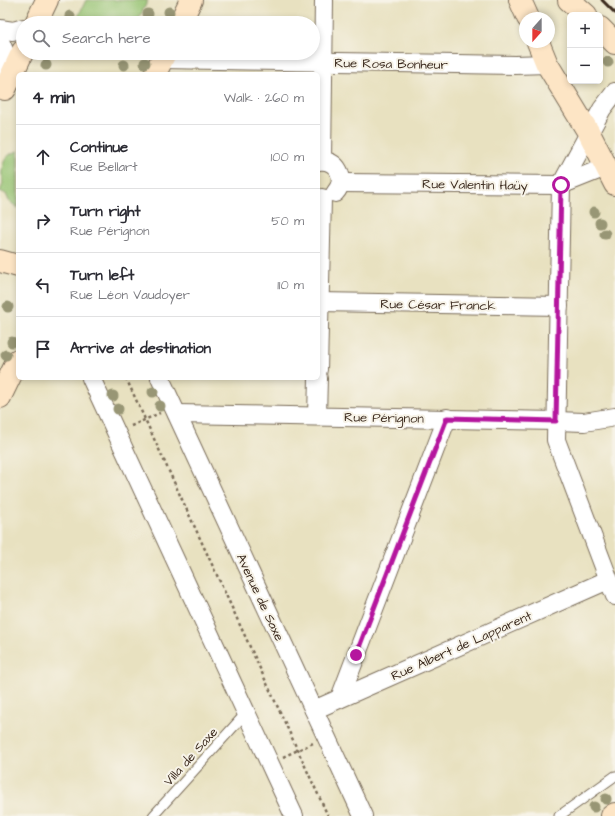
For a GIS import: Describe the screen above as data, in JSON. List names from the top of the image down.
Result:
{
  "streets": {
    "street": [
      "Rue Rosa Bonheur",
      "Rue Valentin Haüy",
      "Rue César Franck",
      "Rue Pérignon",
      "Avenue de Saxe",
      "Rue Albert de Lapparent"
    ],
    "lane": ["Villa de Saxe"]
  },
  "crossings": [
    ["Rue Pérignon", "Avenue de Saxe"],
    ["Avenue de Saxe", "Rue Albert de Lapparent"]
  ],
  "north": "bottom",
  "page": {
    "map_buttons": ["+", "−"],
    "search": "Search here",
    "heading": ["4 min", "Walk · 260 m"],
    "list": [
      ["Continue", "Rue Bellart", "100 m"],
      ["Turn right", "Rue Pérignon", "50 m"],
      ["Turn left", "Rue Léon Vaudoyer", "110 m"],
      "Arrive at destination"
    ]
  }
}
